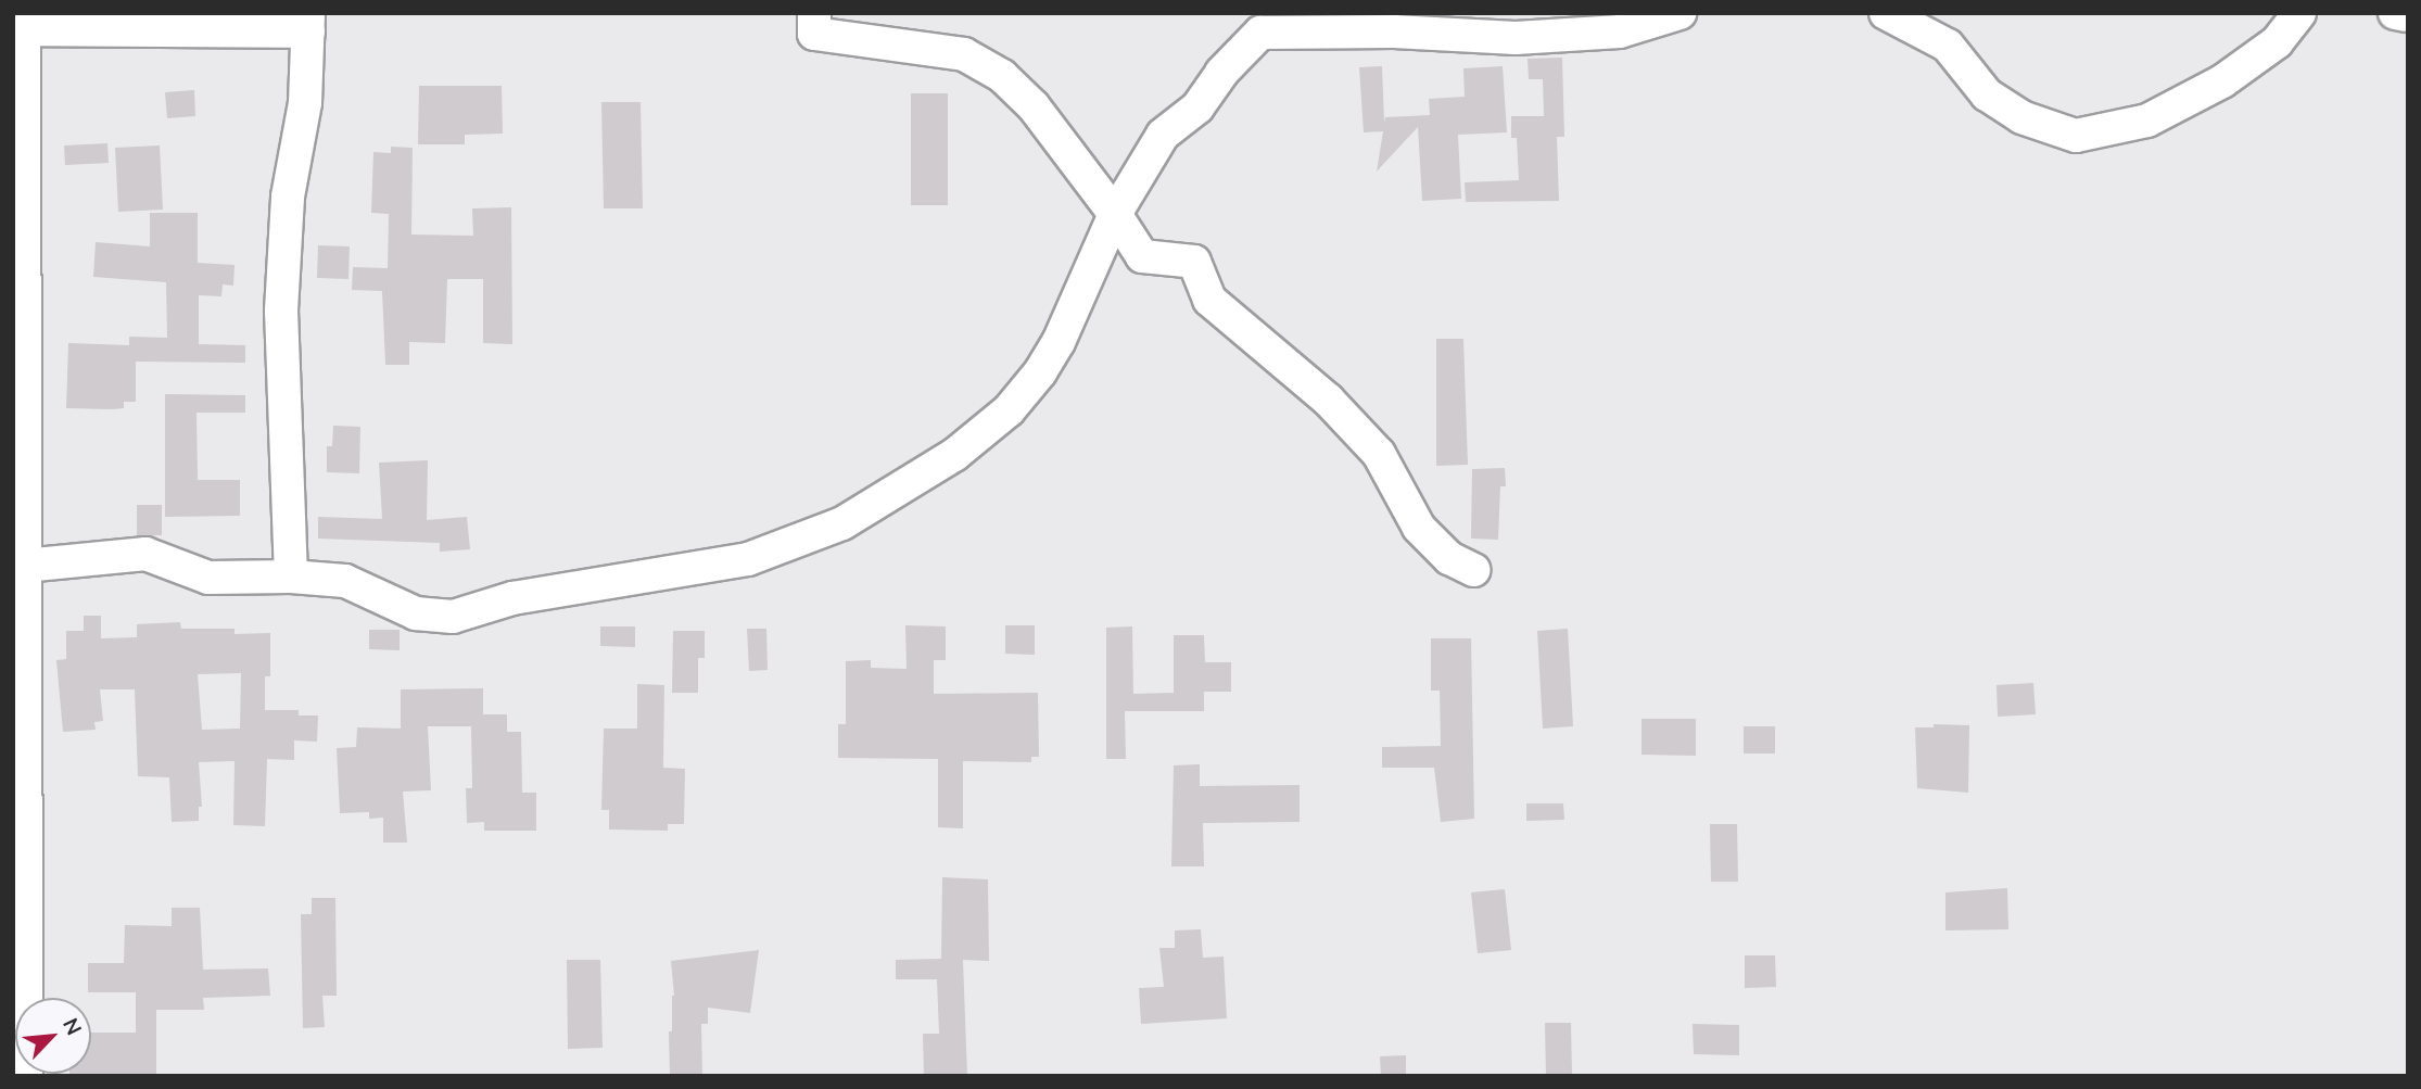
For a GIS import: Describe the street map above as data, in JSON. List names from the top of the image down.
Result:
{
  "north": "top right"
}
